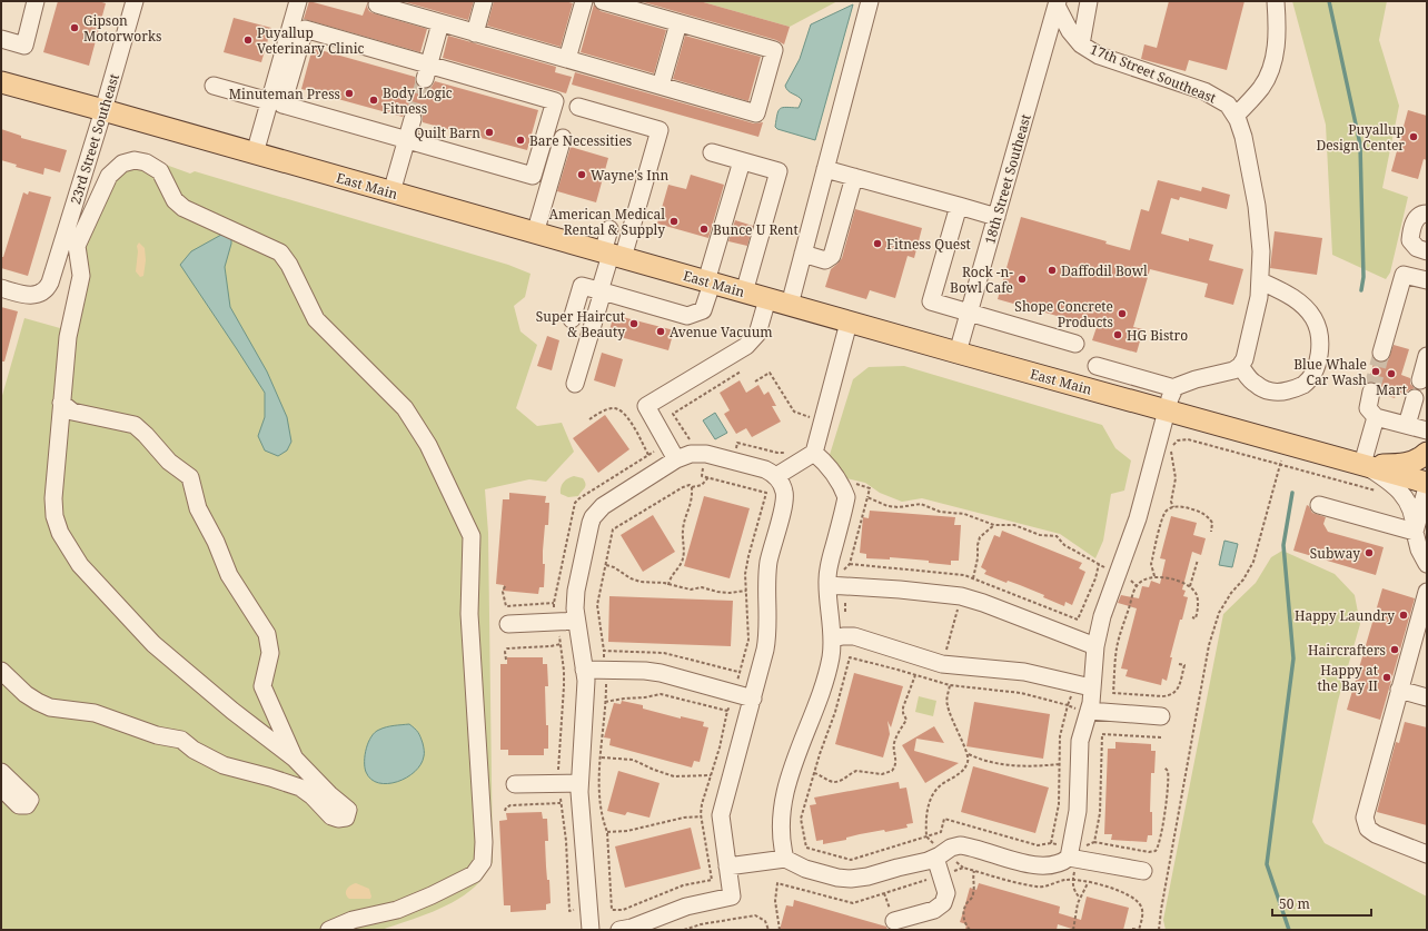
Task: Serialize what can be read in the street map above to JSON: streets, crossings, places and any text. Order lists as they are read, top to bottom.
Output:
{
  "streets": {
    "main road": ["East Main"],
    "street": ["17th Street Southeast", "23rd Street Southeast", "18th Street Southeast"]
  },
  "crossings": [
    ["17th Street Southeast", "18th Street Southeast"],
    ["23rd Street Southeast", "East Main"],
    ["18th Street Southeast", "East Main"]
  ],
  "places": [
    "Gipson Motorworks",
    "Puyallup Veterinary Clinic",
    "Minuteman Press",
    "Body Logic Fitness",
    "Quilt Barn",
    "Puyallup Design Center",
    "Bare Necessities",
    "Wayne's Inn",
    "American Medical Rental & Supply",
    "Bunce U Rent",
    "Fitness Quest",
    "Daffodil Bowl",
    "Rock -n- Bowl Cafe",
    "Shope Concrete Products",
    "Super Haircut & Beauty",
    "Avenue Vacuum",
    "HG Bistro",
    "Blue Whale Car Wash",
    "Mart",
    "Subway",
    "Happy Laundry",
    "Haircrafters",
    "Happy at the Bay II"
  ],
  "scale_bar": "50 m"
}
